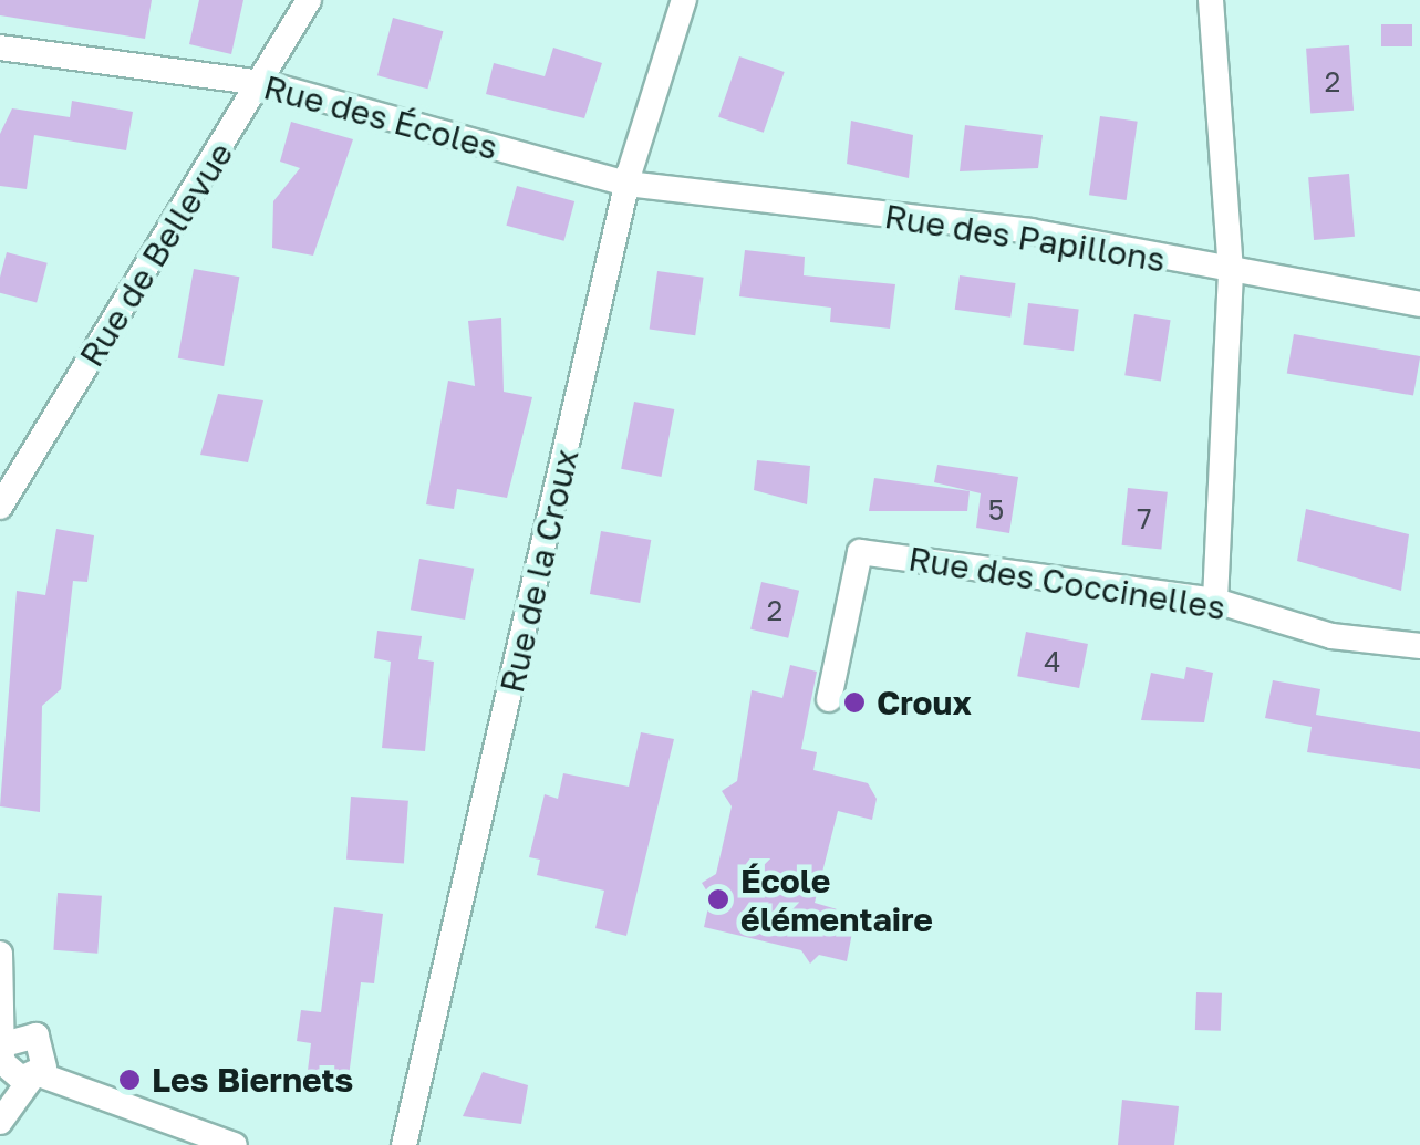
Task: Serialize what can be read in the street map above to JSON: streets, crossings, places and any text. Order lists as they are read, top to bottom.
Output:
{
  "streets": {
    "street": [
      "Rue des Écoles",
      "Rue des Papillons",
      "Rue de Bellevue",
      "Rue de la Croux",
      "Rue des Coccinelles"
    ]
  },
  "crossings": [
    ["Rue des Écoles", "Rue des Papillons"],
    ["Rue des Écoles", "Rue de Bellevue"],
    ["Rue des Écoles", "Rue de la Croux"],
    ["Rue des Papillons", "Rue de la Croux"]
  ],
  "places": ["Croux", "École élémentaire", "Les Biernets"],
  "house_numbers": [
    "2",
    "5",
    "7",
    "2",
    "4"
  ]
}
